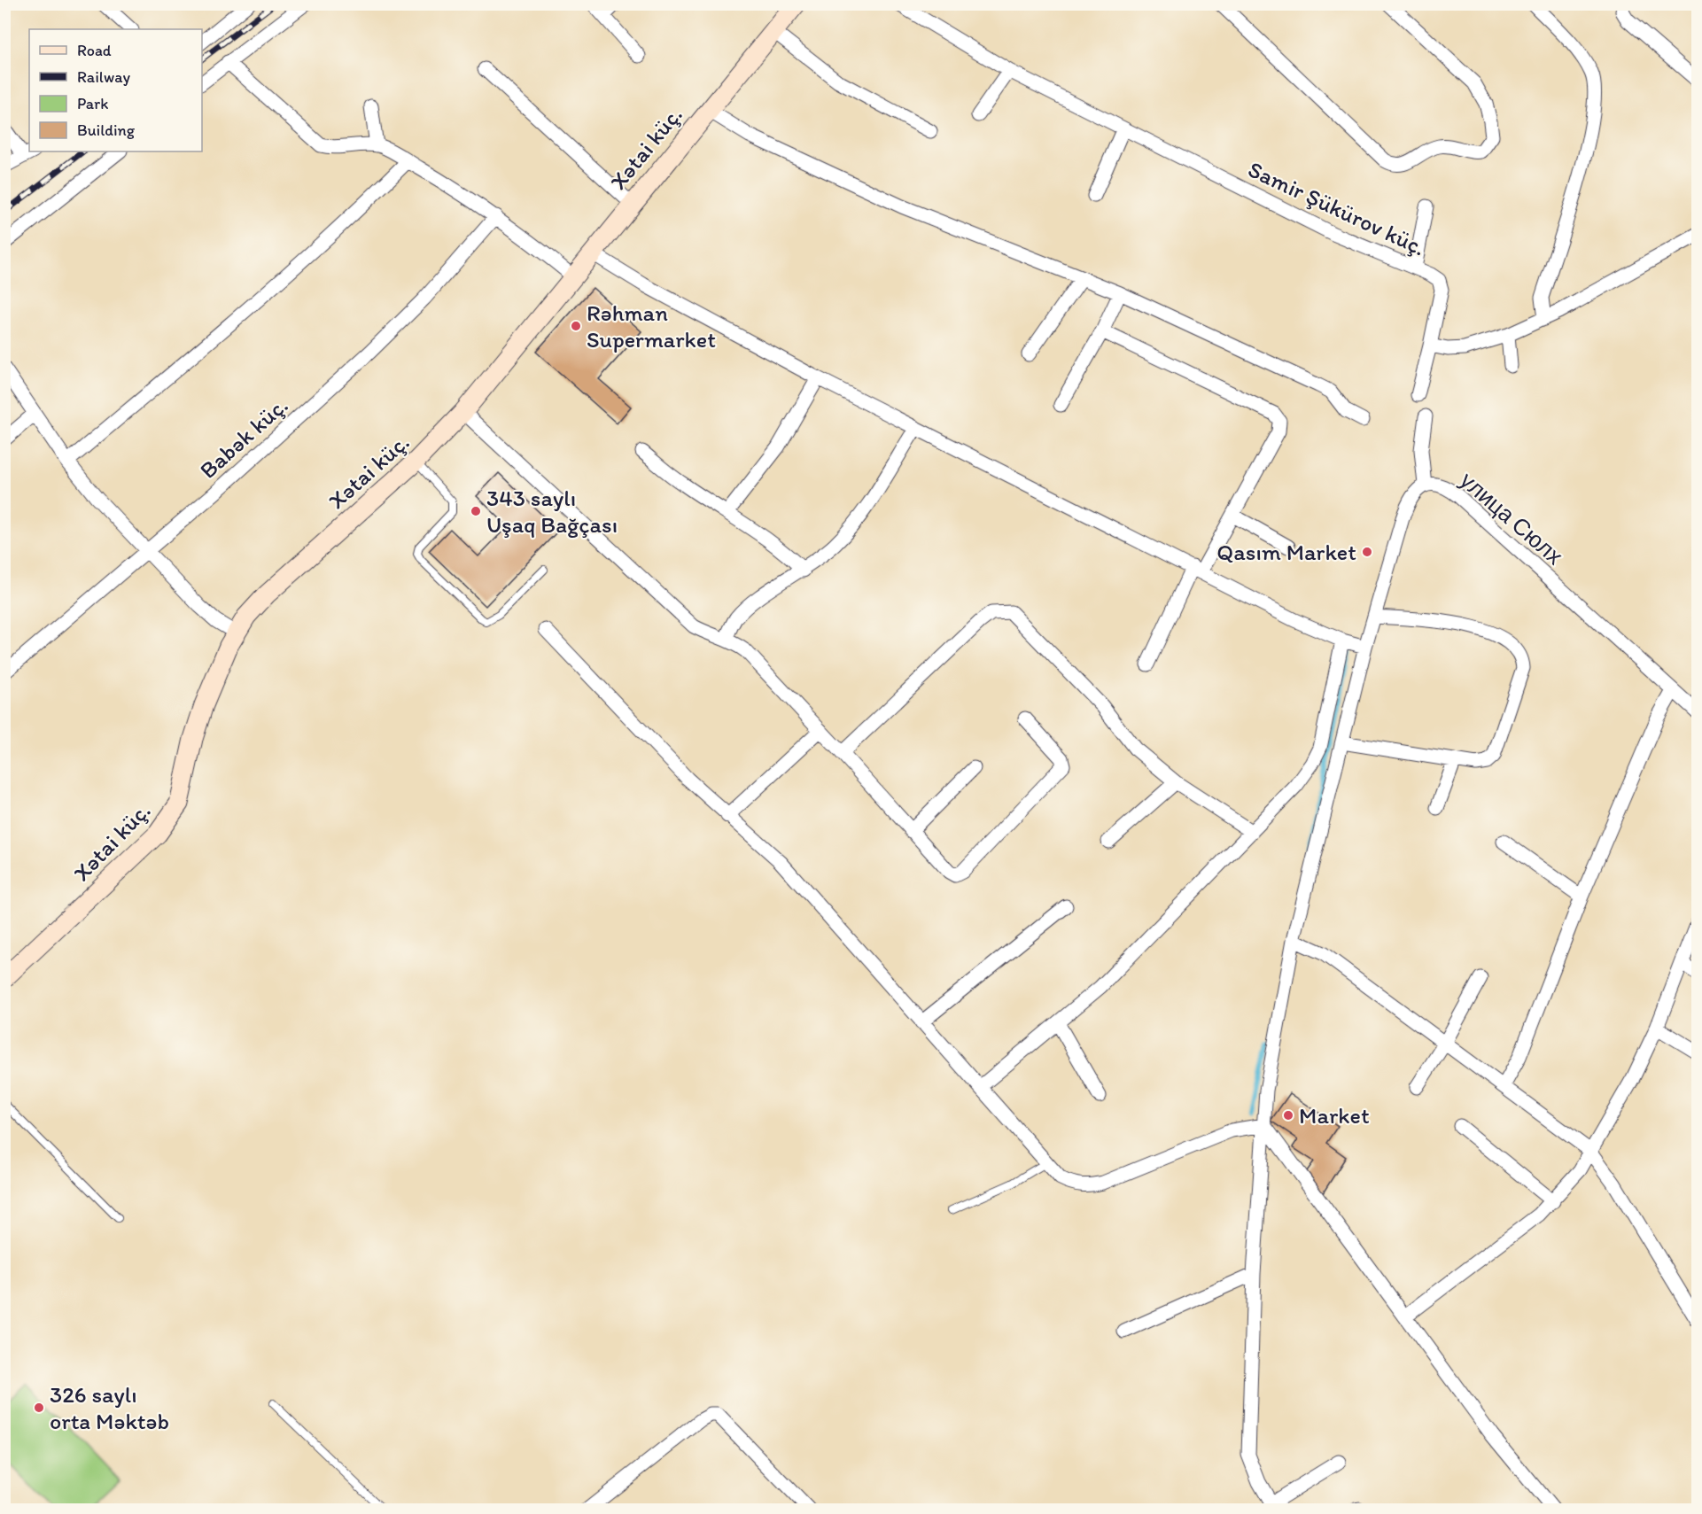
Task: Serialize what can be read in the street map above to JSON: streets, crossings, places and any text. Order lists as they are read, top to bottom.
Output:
{
  "streets": {
    "street": [
      "Xətai küç.",
      "Samir Şükürov küç.",
      "Babək küç.",
      "улица Сюлх"
    ]
  },
  "places": [
    "Rəhman Supermarket",
    "343 saylı Uşaq Bağçası",
    "Qasım Market",
    "Market",
    "326 saylı orta Məktəb"
  ],
  "legend": [
    "Road",
    "Railway",
    "Park",
    "Building"
  ]
}
